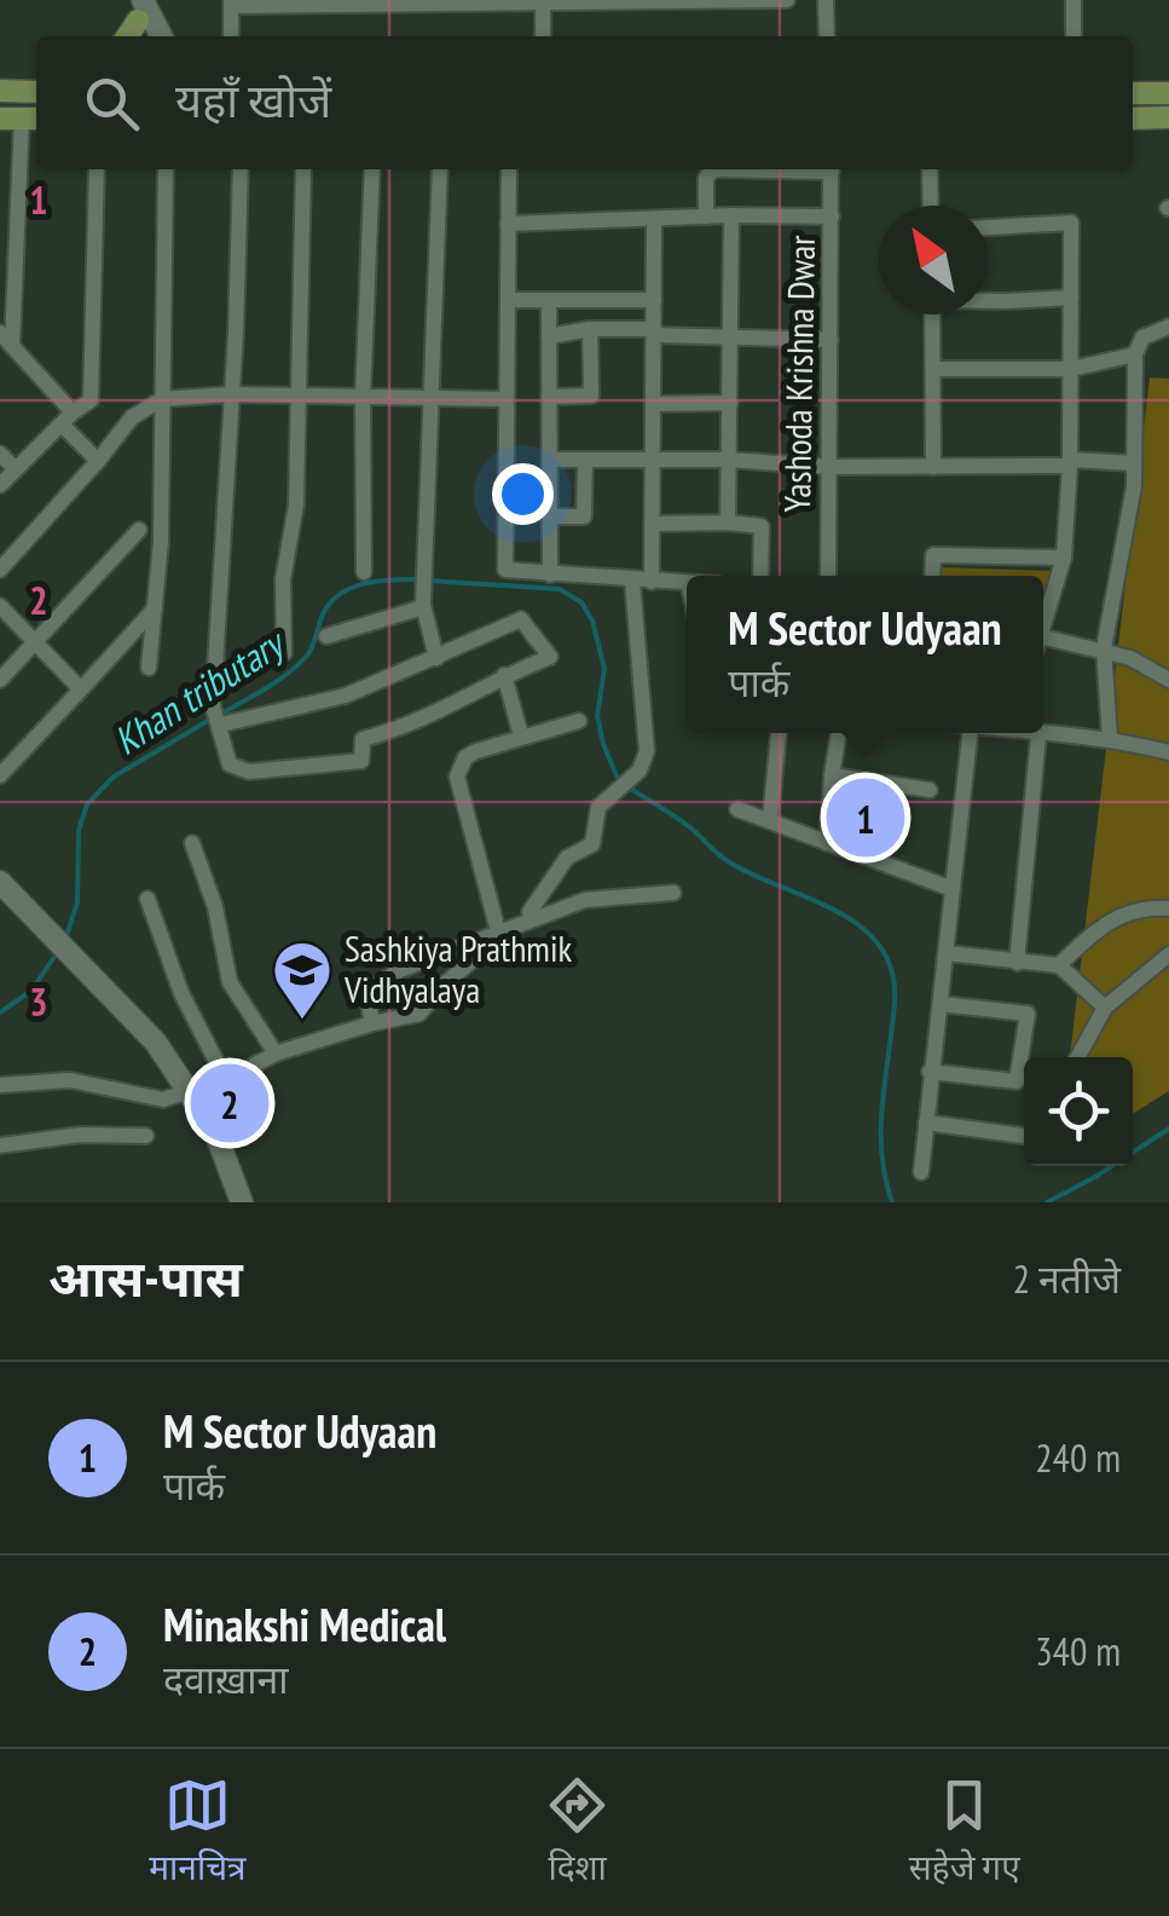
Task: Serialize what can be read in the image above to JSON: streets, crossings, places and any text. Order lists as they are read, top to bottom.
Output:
{
  "streets": {
    "street": ["Yashoda Krishna Dwar"]
  },
  "water": ["Khan tributary"],
  "places": {
    "school or university": ["Sashkiya Prathmik Vidhyalaya"]
  },
  "north": "top left",
  "page": {
    "search": "यहाँ खोजें",
    "popup": ["M Sector Udyaan", "पार्क"],
    "pins": ["1", "2"],
    "heading": ["आस-पास", "2 नतीजे"],
    "list": [
      {
        "mark": "1",
        "name": "M Sector Udyaan",
        "note": "पार्क",
        "value": "240 m"
      },
      {
        "mark": "2",
        "name": "Minakshi Medical",
        "note": "दवाख़ाना",
        "value": "340 m"
      }
    ],
    "nav": ["मानचित्र", "दिशा", "सहेजे गए"]
  },
  "grid": {
    "rows": ["1", "2", "3"]
  }
}
